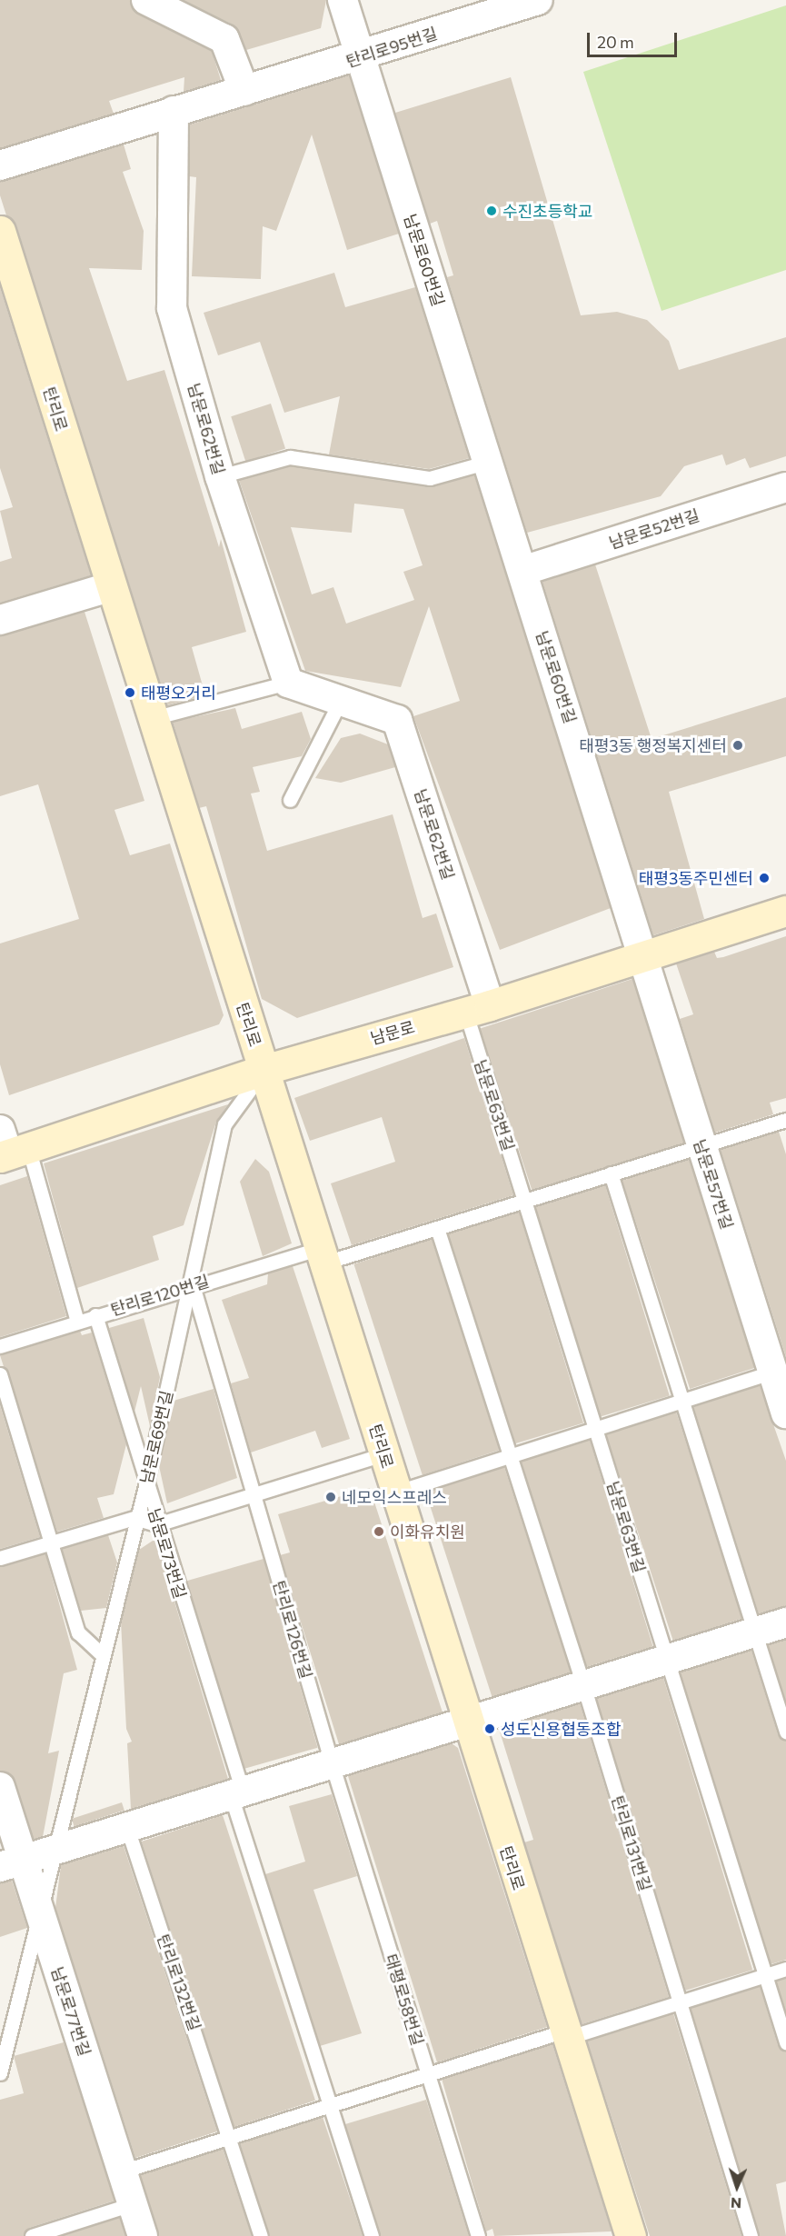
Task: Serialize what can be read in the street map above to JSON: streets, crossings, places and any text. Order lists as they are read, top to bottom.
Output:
{
  "streets": {
    "main road": ["탄리로", "남문로"],
    "street": [
      "탄리로95번길",
      "남문로60번길",
      "남문로62번길",
      "남문로52번길",
      "남문로57번길",
      "남문로77번길"
    ],
    "lane": [
      "남문로63번길",
      "탄리로120번길",
      "남문로69번길",
      "남문로73번길",
      "탄리로126번길",
      "탄리로131번길",
      "탄리로132번길",
      "태평로58번길"
    ]
  },
  "crossings": [
    ["탄리로95번길", "남문로60번길"],
    ["탄리로95번길", "남문로62번길"],
    ["남문로60번길", "남문로52번길"],
    ["남문로60번길", "남문로"],
    ["남문로60번길", "남문로57번길"],
    ["탄리로", "남문로"],
    ["탄리로", "탄리로120번길"],
    ["탄리로", "남문로69번길"],
    ["남문로62번길", "남문로"],
    ["남문로62번길", "남문로63번길"],
    ["남문로", "남문로63번길"],
    ["남문로", "남문로57번길"],
    ["남문로", "남문로69번길"],
    ["남문로63번길", "탄리로120번길"],
    ["남문로57번길", "탄리로120번길"],
    ["탄리로120번길", "남문로69번길"],
    ["탄리로120번길", "남문로73번길"],
    ["탄리로120번길", "탄리로131번길"],
    ["남문로69번길", "남문로73번길"],
    ["남문로69번길", "탄리로126번길"],
    ["남문로69번길", "남문로77번길"],
    ["탄리로126번길", "태평로58번길"]
  ],
  "places": [
    "수진초등학교",
    "태평오거리",
    "태평3동 행정복지센터",
    "태평3동주민센터",
    "네모익스프레스",
    "이화유치원",
    "성도신용협동조합"
  ],
  "scale_bar": "20 m",
  "north": "bottom"
}
